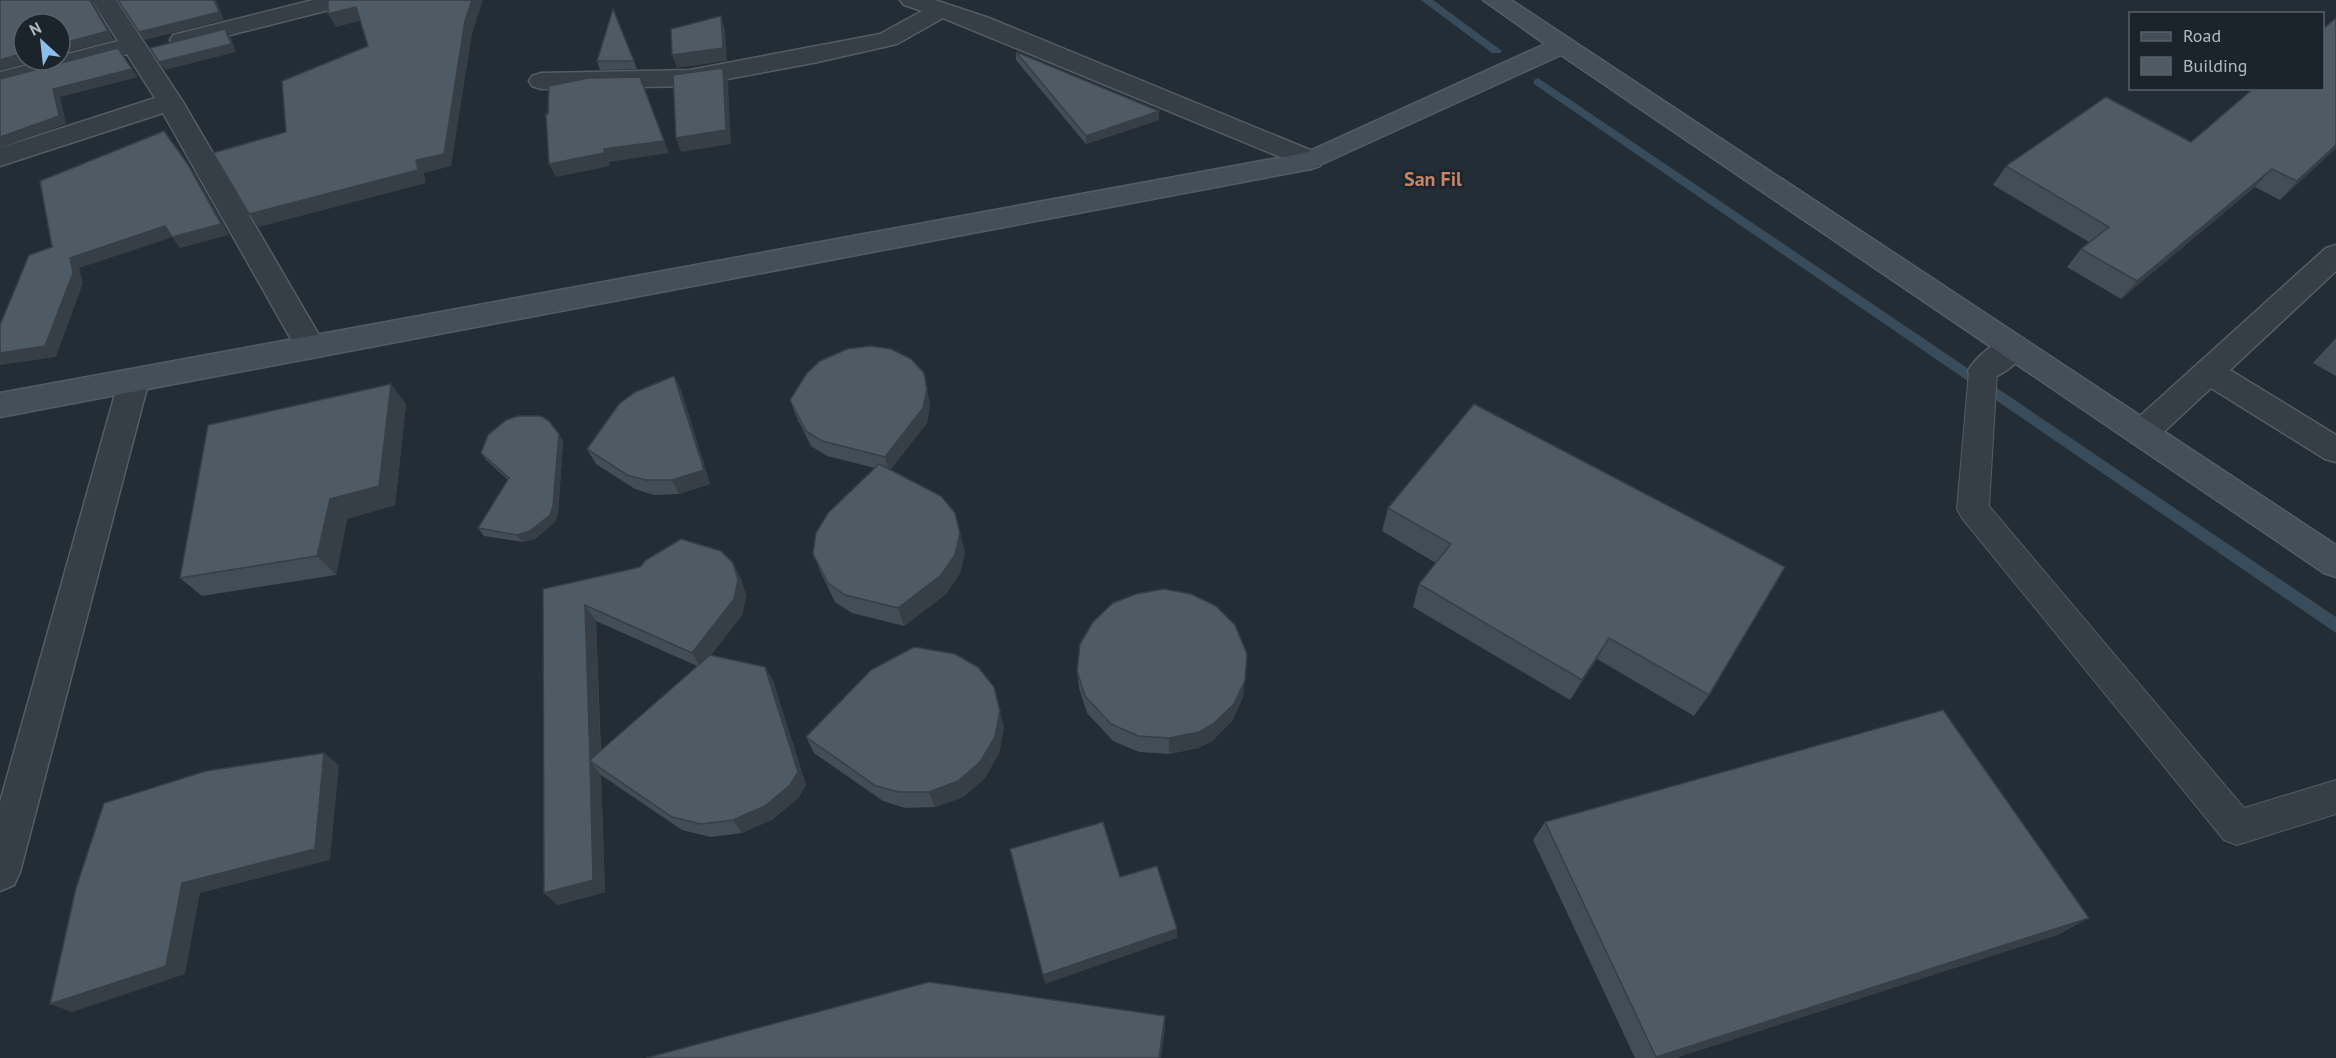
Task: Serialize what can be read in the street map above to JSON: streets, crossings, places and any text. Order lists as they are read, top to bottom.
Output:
{
  "districts": ["San Fil"],
  "legend": ["Road", "Building"],
  "north": "top left"
}
